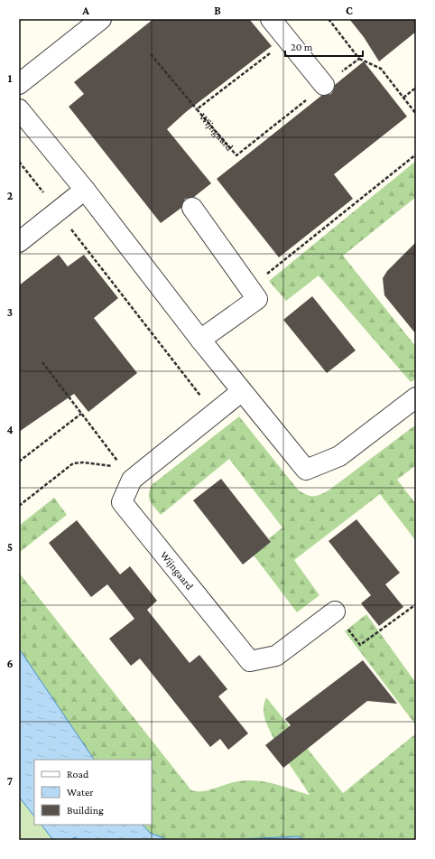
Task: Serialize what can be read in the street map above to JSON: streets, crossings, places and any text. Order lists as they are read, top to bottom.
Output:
{
  "streets": {
    "street": ["Wijngaard"]
  },
  "legend": ["Road", "Water", "Building"],
  "scale_bar": "20 m",
  "grid": {
    "columns": ["A", "B", "C"],
    "rows": [
      "1",
      "2",
      "3",
      "4",
      "5",
      "6",
      "7"
    ]
  }
}
